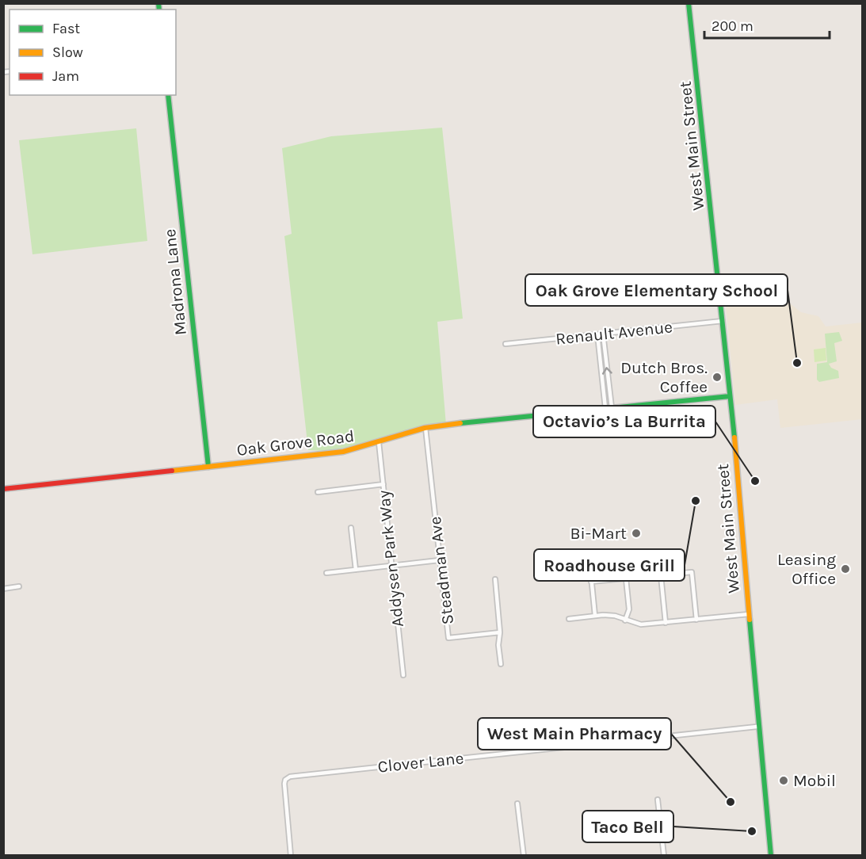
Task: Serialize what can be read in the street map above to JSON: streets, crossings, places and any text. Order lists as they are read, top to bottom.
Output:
{
  "streets": {
    "street": [
      "West Main Street",
      "Madrona Lane",
      "Renault Avenue",
      "Oak Grove Road",
      "Addysen Park Way",
      "Steadman Ave",
      "Clover Lane"
    ]
  },
  "crossings": [
    ["West Main Street", "Renault Avenue"],
    ["West Main Street", "Oak Grove Road"],
    ["West Main Street", "Clover Lane"],
    ["Madrona Lane", "Oak Grove Road"],
    ["Oak Grove Road", "Addysen Park Way"],
    ["Oak Grove Road", "Steadman Ave"]
  ],
  "places": [
    "Oak Grove Elementary School",
    "Dutch Bros. Coffee",
    "Octavio’s La Burrita",
    "Roadhouse Grill",
    "Bi-Mart",
    "Leasing Office",
    "Mobil",
    "West Main Pharmacy",
    "Taco Bell"
  ],
  "legend": ["Fast", "Slow", "Jam"],
  "scale_bar": "200 m"
}
